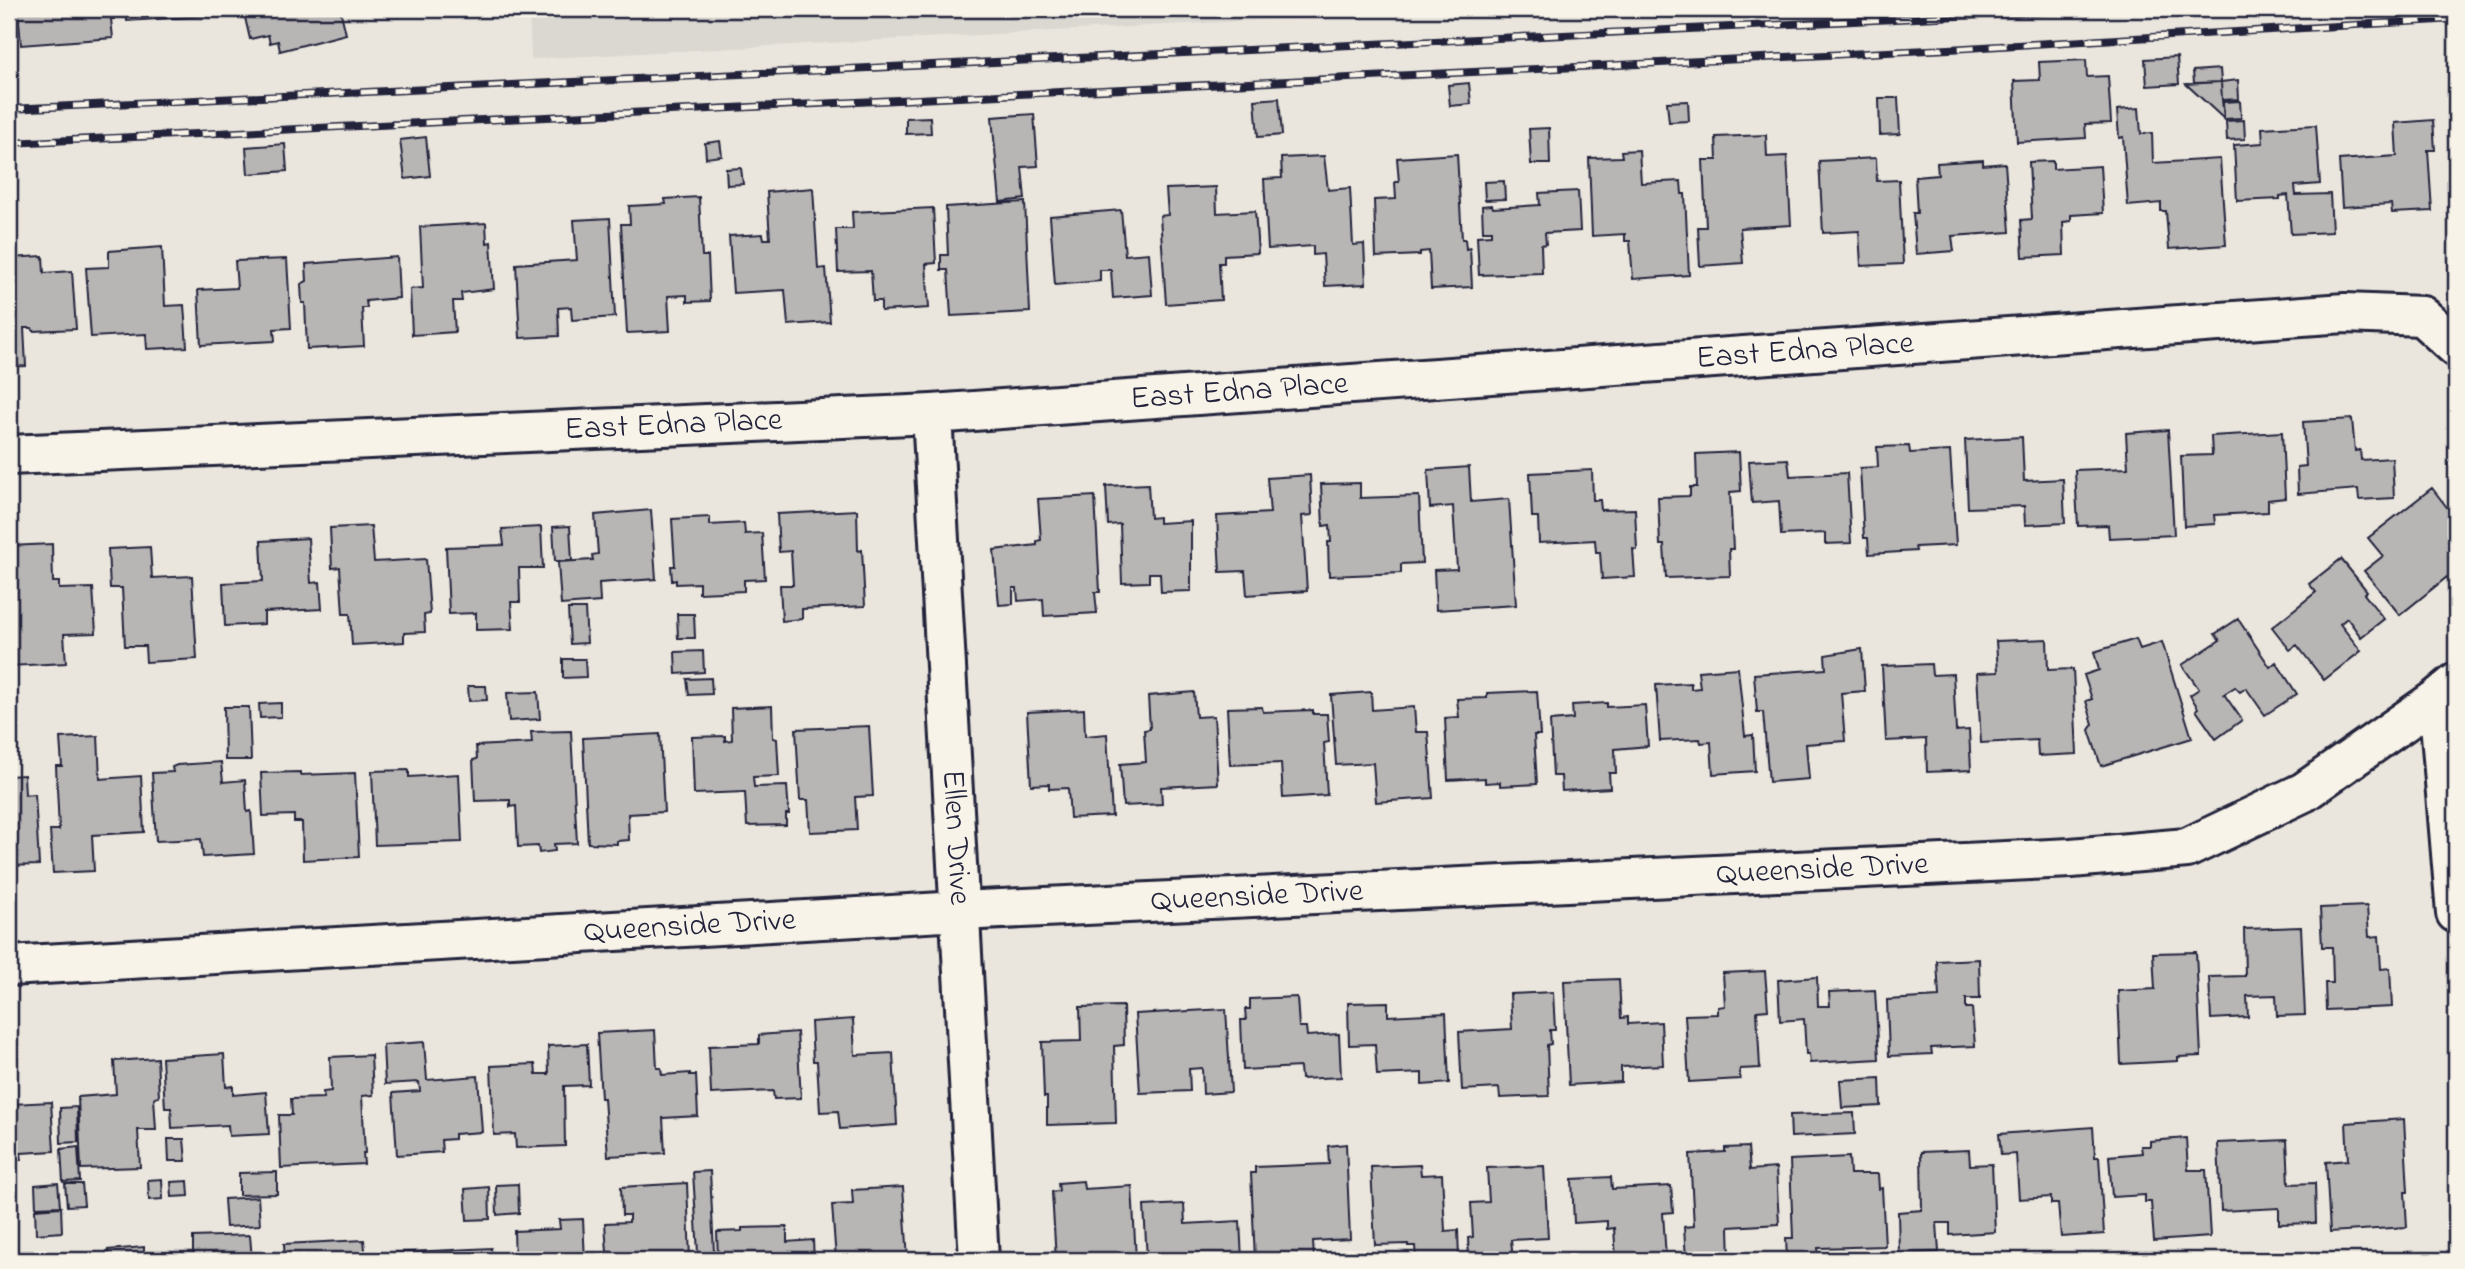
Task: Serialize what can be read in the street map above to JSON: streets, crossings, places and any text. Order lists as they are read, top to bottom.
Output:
{
  "streets": {
    "street": ["East Edna Place", "Ellen Drive", "Queenside Drive"]
  },
  "crossings": [
    ["East Edna Place", "Ellen Drive"],
    ["Ellen Drive", "Queenside Drive"]
  ]
}
